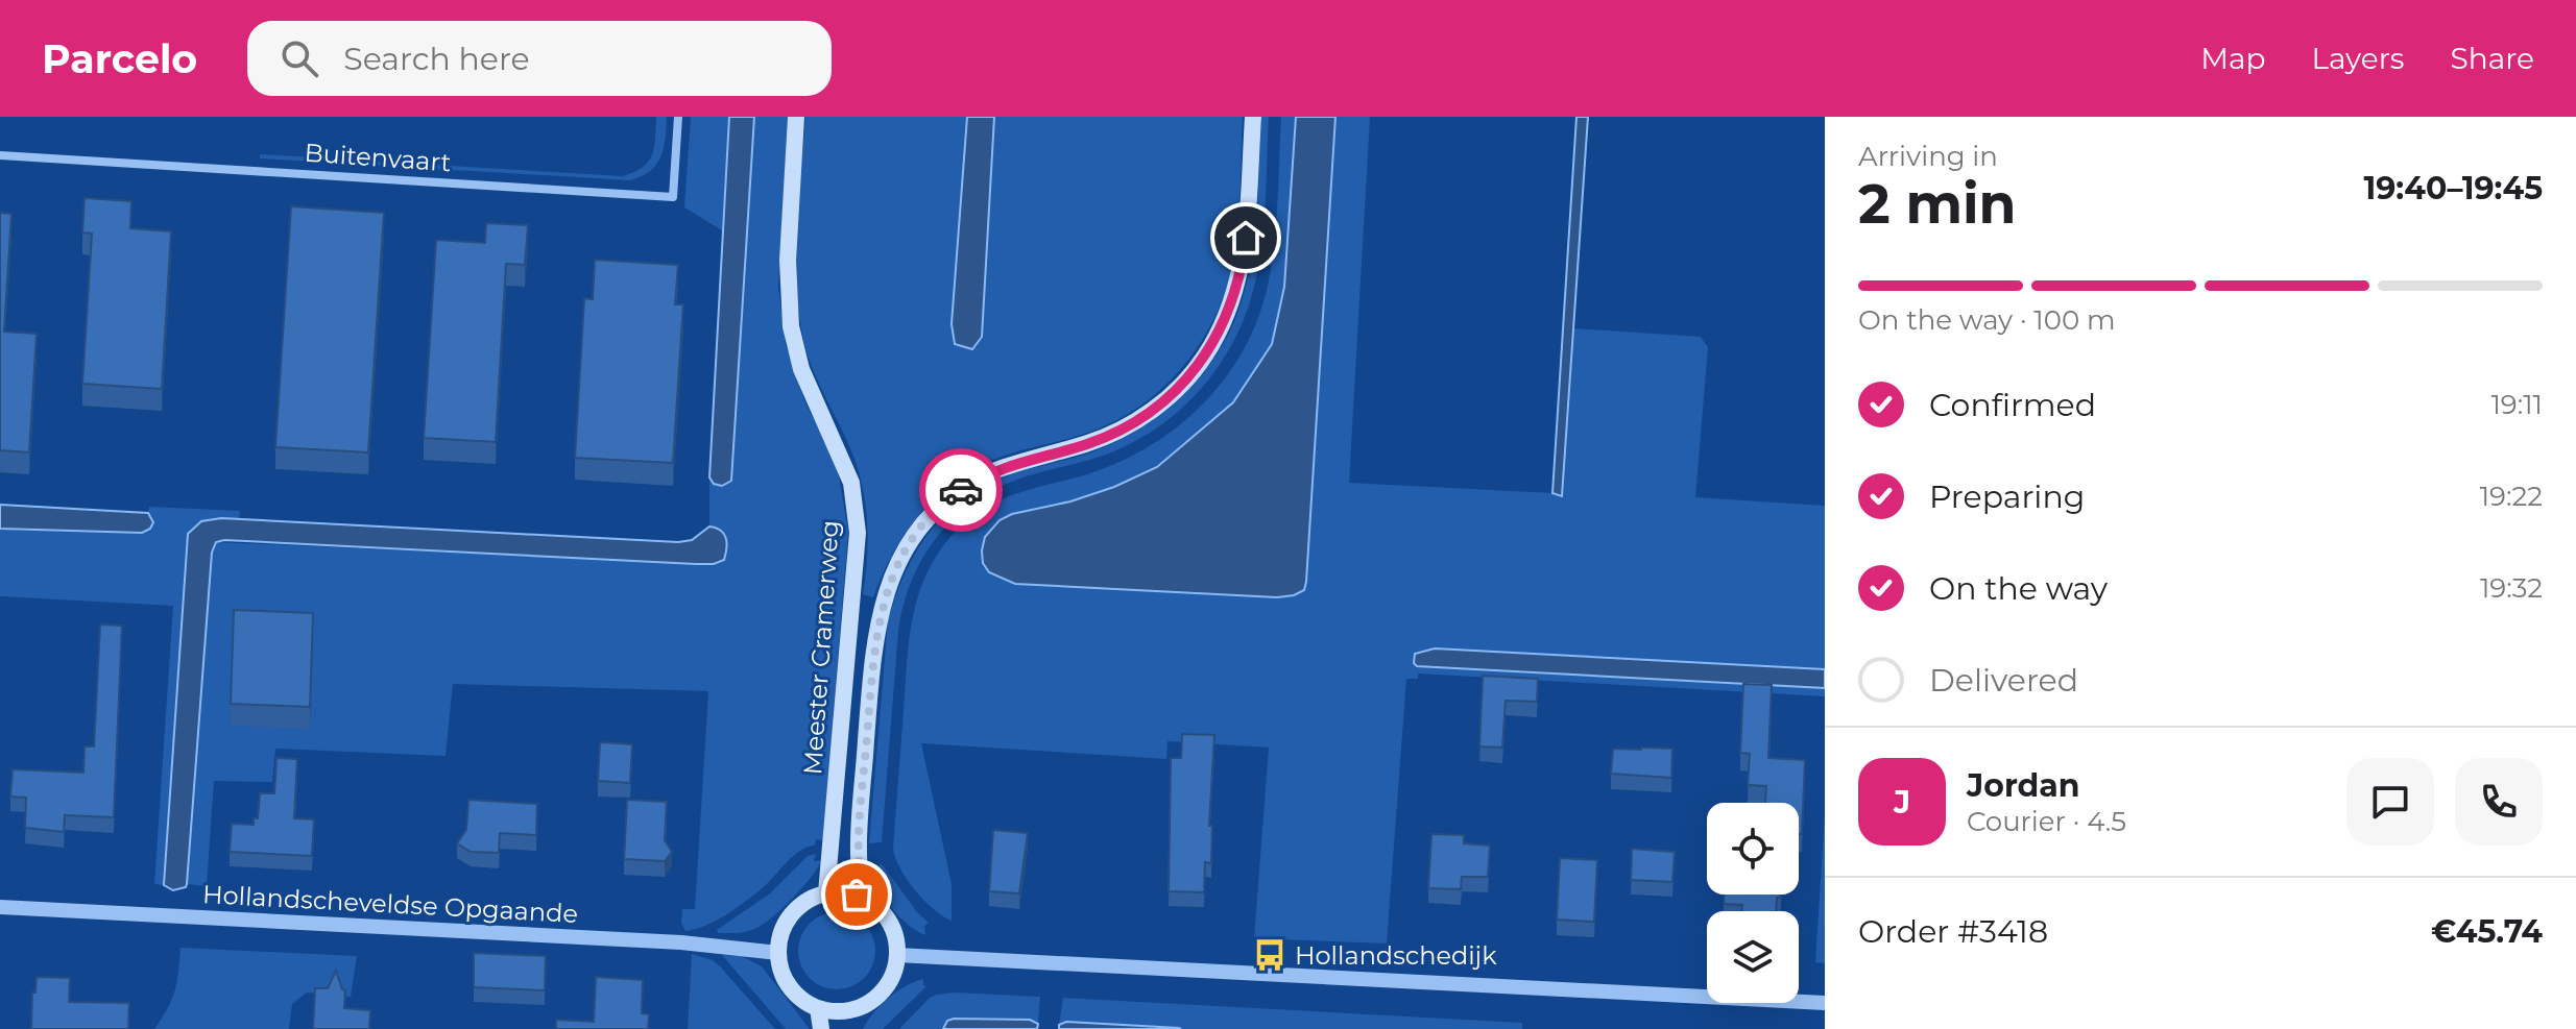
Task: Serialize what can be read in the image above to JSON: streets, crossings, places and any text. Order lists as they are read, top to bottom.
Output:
{
  "streets": {
    "main road": ["Meester Cramerweg"],
    "street": ["Buitenvaart", "Hollandscheveldse Opgaande"]
  },
  "crossings": [
    ["Meester Cramerweg", "Hollandscheveldse Opgaande"]
  ],
  "places": {
    "bus stop": ["Hollandschedijk"]
  },
  "page": {
    "header": "Parcelo",
    "search": "Search here",
    "nav": ["Map", "Layers", "Share"],
    "heading": ["2 min", "Arriving in", "19:40–19:45"],
    "panel": [
      "Jordan",
      "Courier · 4.5",
      "Order #3418",
      "€45.74"
    ],
    "bar": "On the way · 100 m",
    "list": [
      ["Confirmed", "19:11"],
      ["Preparing", "19:22"],
      ["On the way", "19:32"],
      "Delivered"
    ],
    "round": "J"
  }
}
